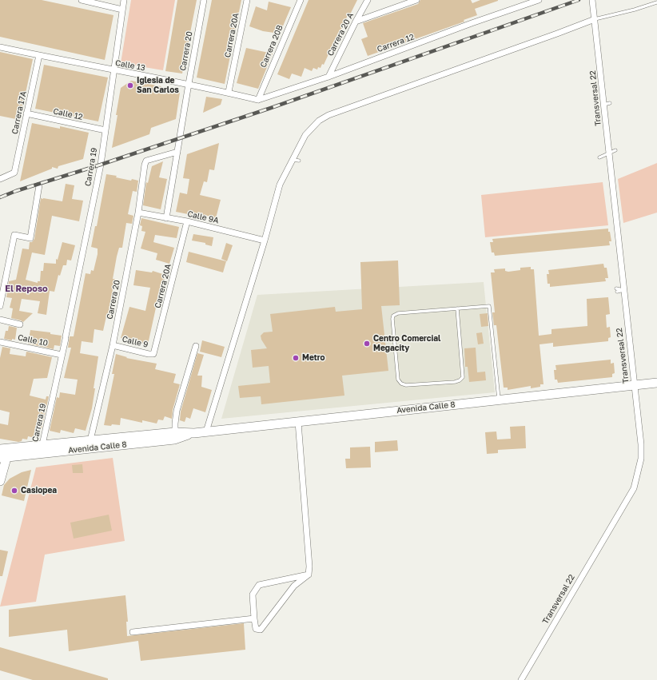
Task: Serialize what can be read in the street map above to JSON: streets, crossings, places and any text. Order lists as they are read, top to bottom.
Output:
{
  "streets": {
    "main road": ["Avenida Calle 8"],
    "street": [
      "Carrera 20 A",
      "Carrera 20A",
      "Carrera 12",
      "Carrera 20B",
      "Carrera 20",
      "Calle 13",
      "Transversal 22",
      "Carrera 17A",
      "Calle 12",
      "Carrera 19",
      "Calle 9A",
      "Calle 10",
      "Calle 9"
    ]
  },
  "crossings": [
    ["Carrera 20 A", "Carrera 12"],
    ["Carrera 20A", "Calle 13"],
    ["Carrera 20A", "Calle 9A"],
    ["Carrera 20A", "Calle 9"],
    ["Carrera 12", "Carrera 20B"],
    ["Carrera 12", "Calle 13"],
    ["Carrera 20B", "Calle 13"],
    ["Carrera 20", "Calle 13"],
    ["Carrera 20", "Calle 9A"],
    ["Carrera 20", "Calle 9"],
    ["Carrera 20", "Avenida Calle 8"],
    ["Calle 13", "Carrera 17A"],
    ["Calle 13", "Carrera 19"],
    ["Transversal 22", "Avenida Calle 8"],
    ["Carrera 17A", "Calle 12"],
    ["Calle 12", "Carrera 19"],
    ["Carrera 19", "Calle 10"],
    ["Carrera 19", "Avenida Calle 8"]
  ],
  "districts": ["El Reposo"],
  "places": [
    "Iglesia de San Carlos",
    "Centro Comercial Megacity",
    "Metro",
    "Casiopea"
  ]
}
